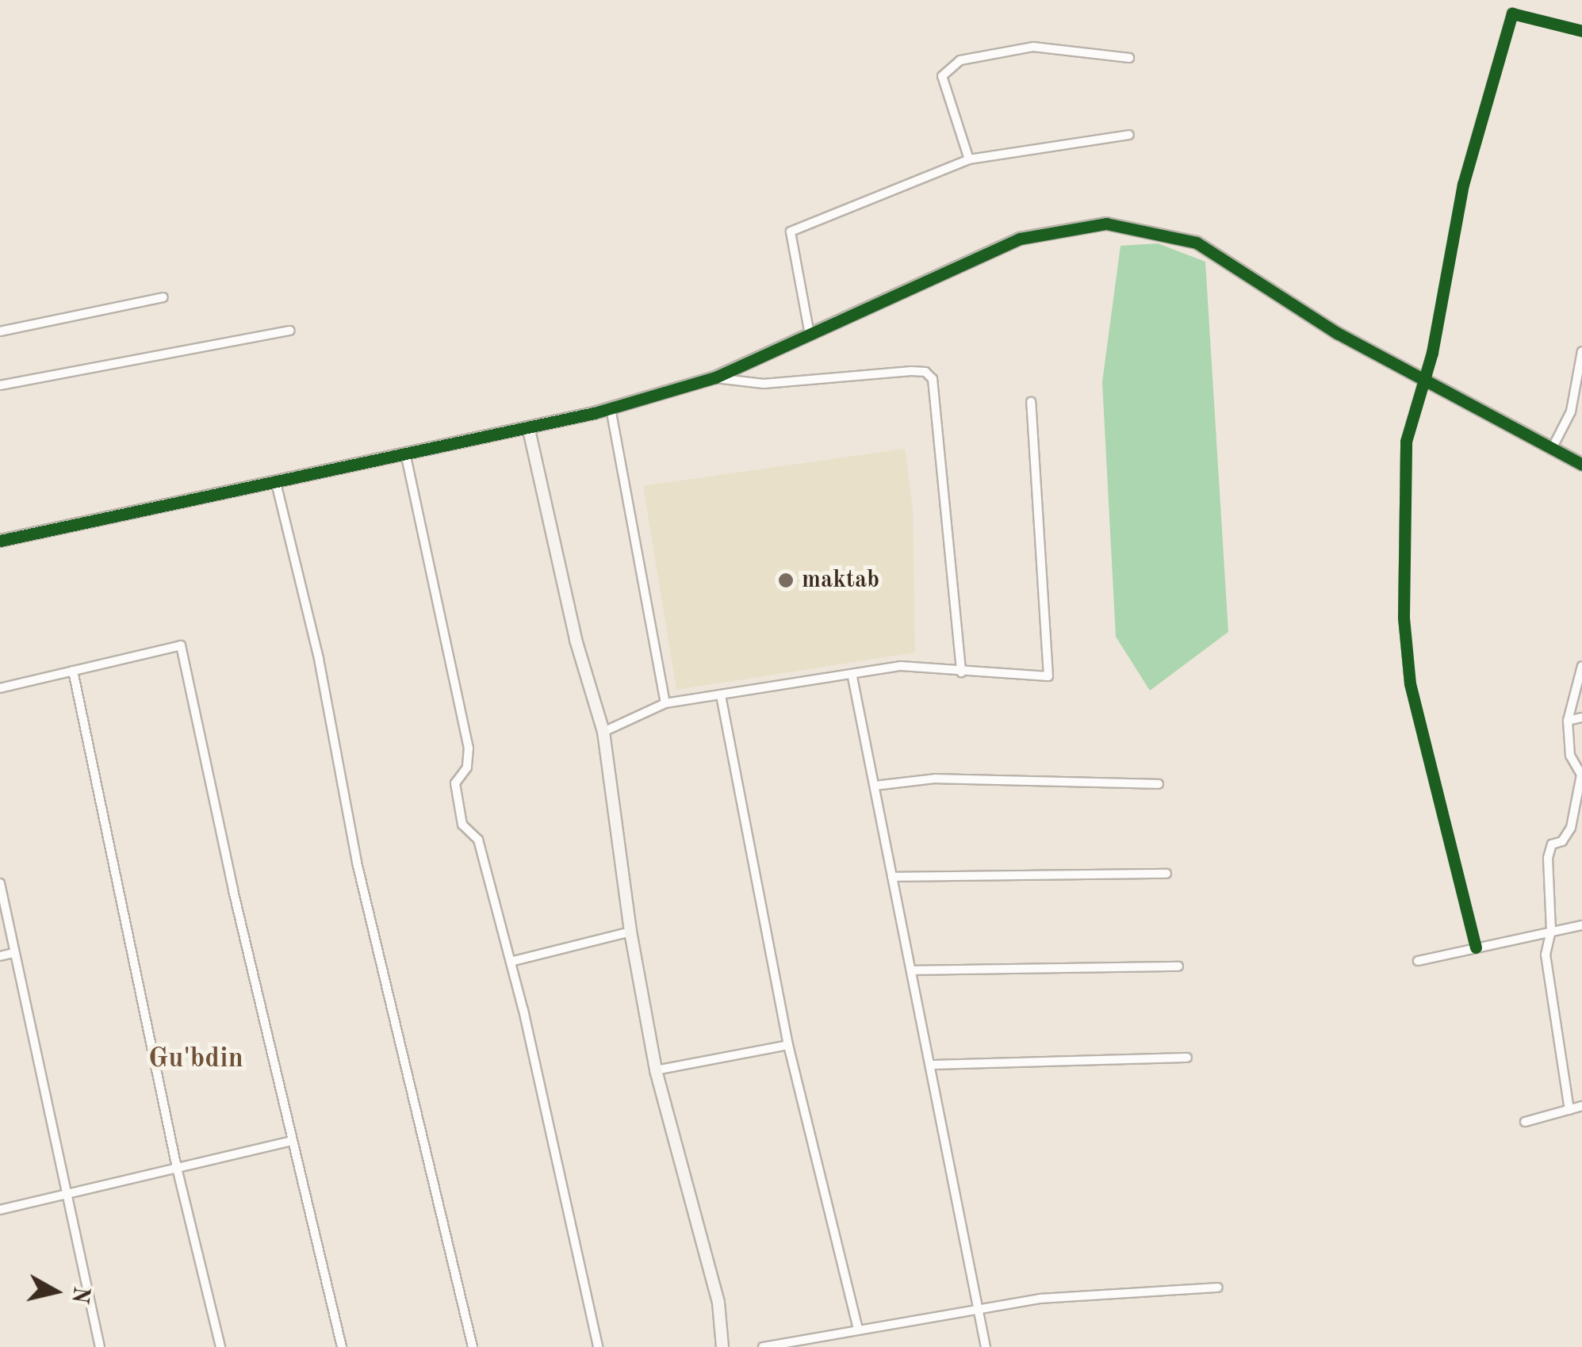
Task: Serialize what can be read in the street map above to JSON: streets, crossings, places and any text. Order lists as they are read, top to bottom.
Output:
{
  "districts": ["Gu'bdin"],
  "places": ["maktab"],
  "north": "right"
}
